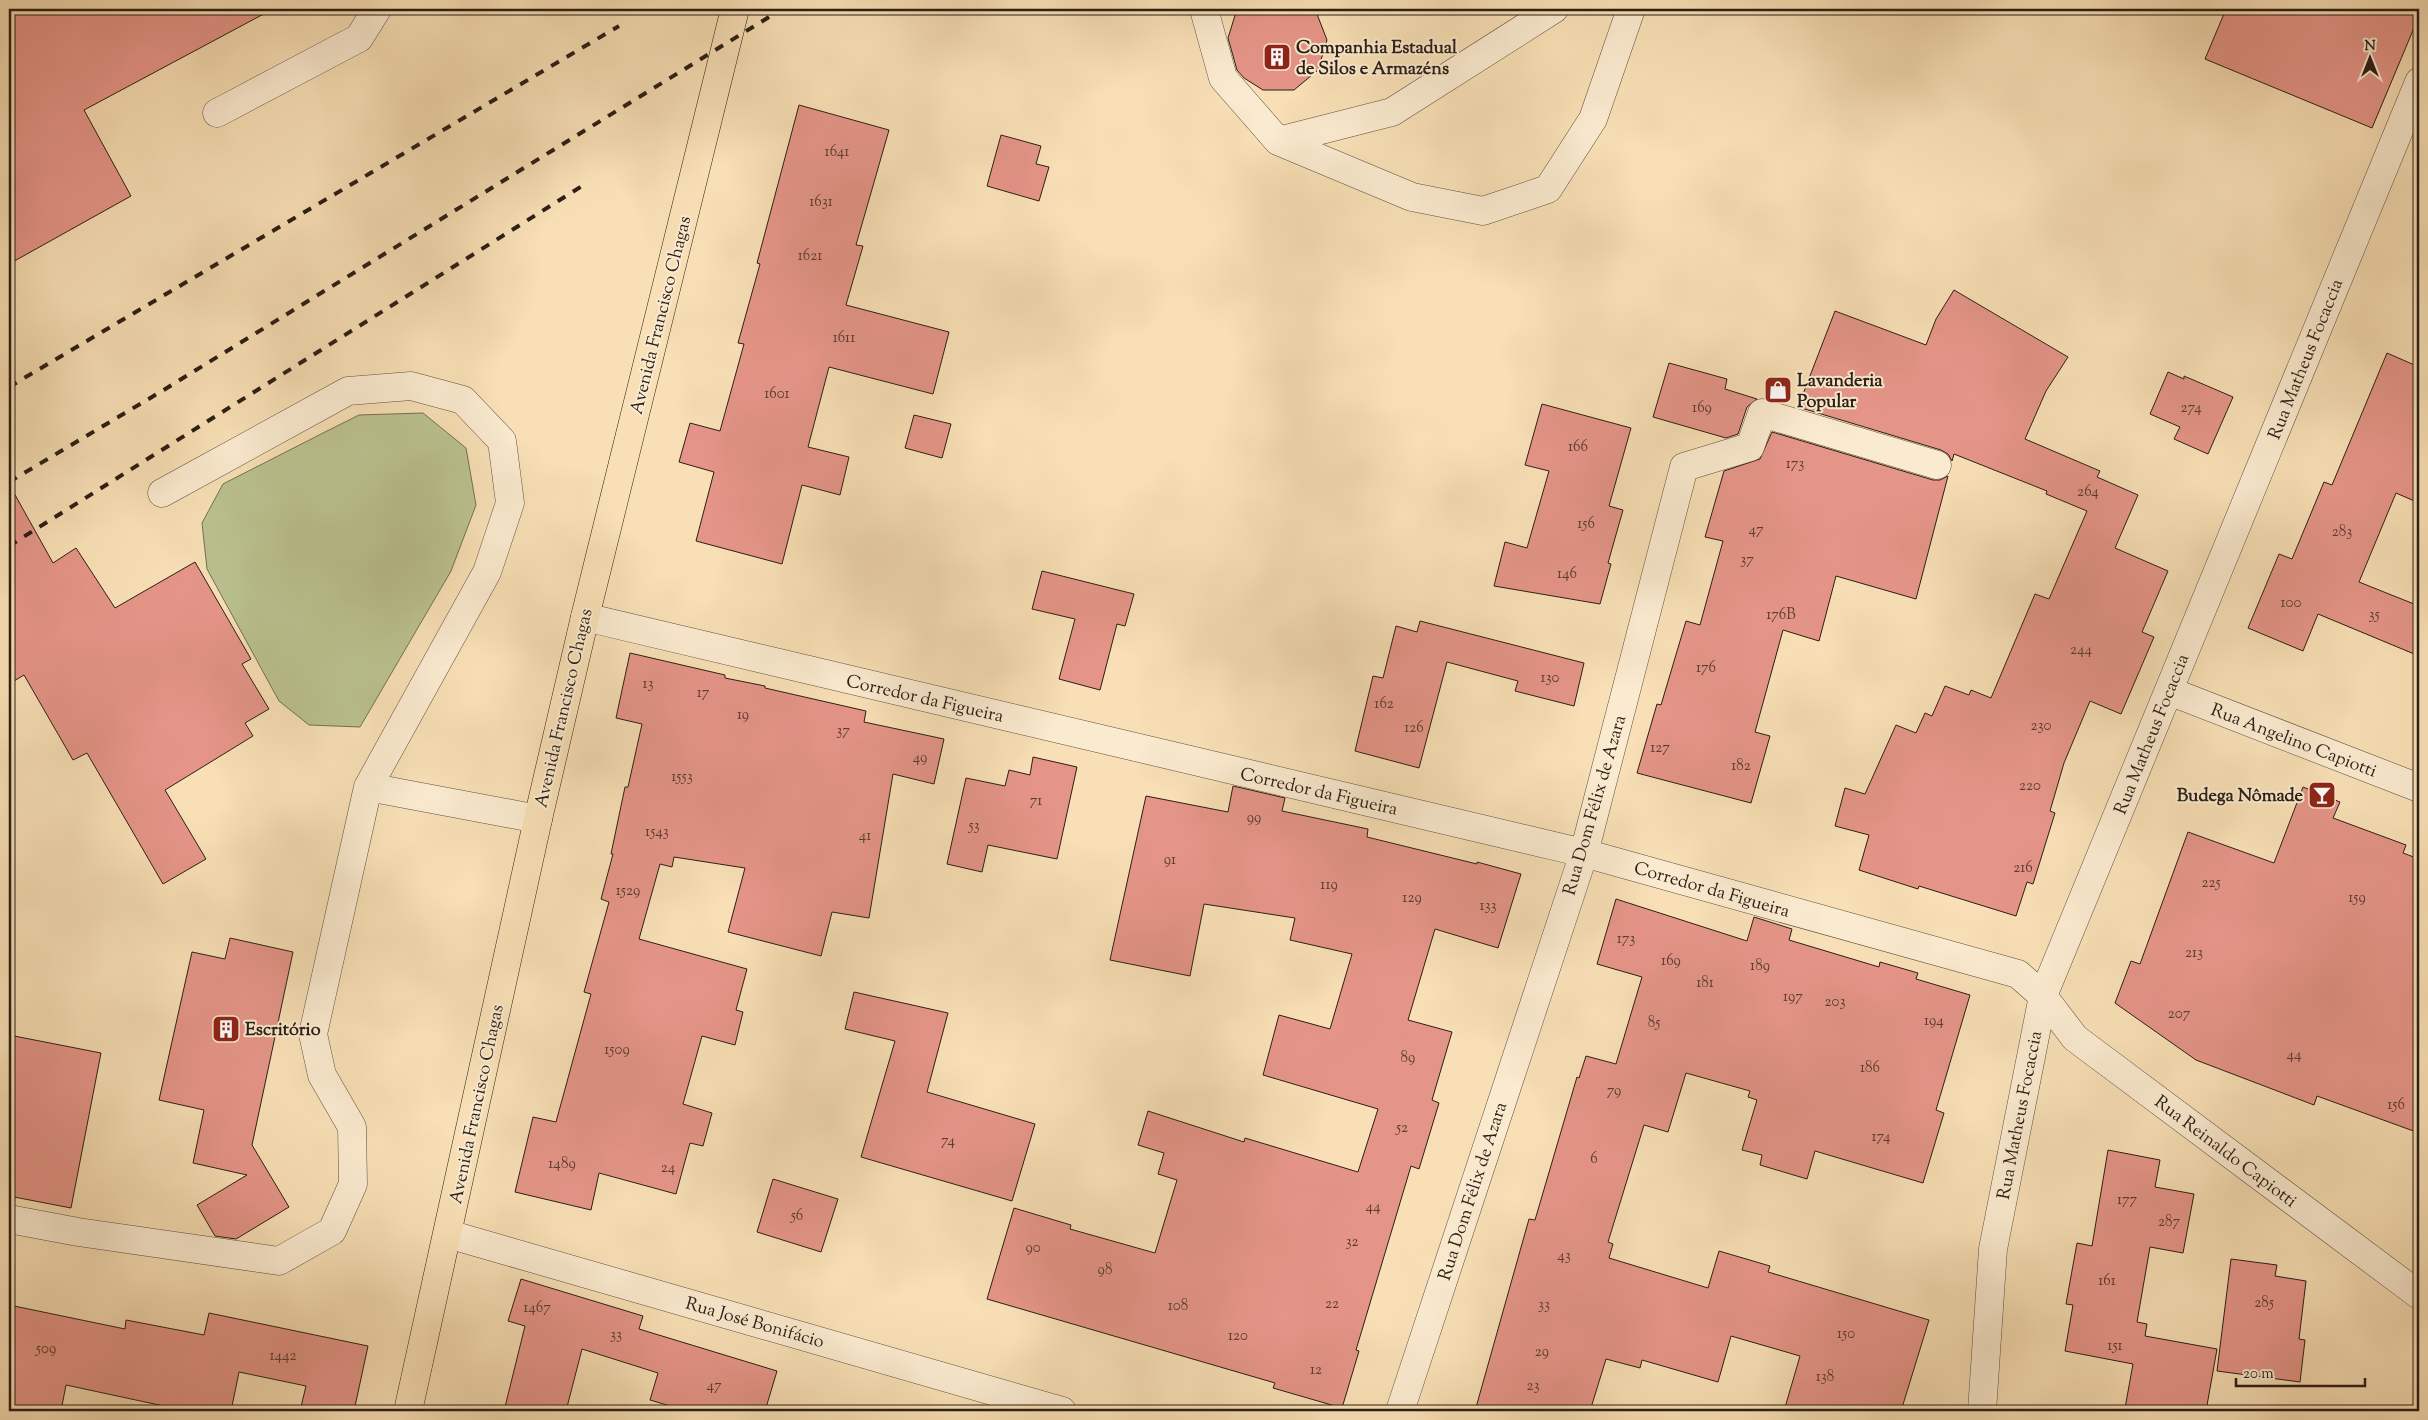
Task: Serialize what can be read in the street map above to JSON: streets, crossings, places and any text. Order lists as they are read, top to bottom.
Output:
{
  "streets": {
    "main road": ["Avenida Francisco Chagas"],
    "street": [
      "Rua Matheus Focaccia",
      "Corredor da Figueira",
      "Rua Angelino Capiotti",
      "Rua Dom Félix de Azara",
      "Rua Reinaldo Capiotti",
      "Rua José Bonifácio"
    ]
  },
  "crossings": [
    ["Avenida Francisco Chagas", "Corredor da Figueira"],
    ["Avenida Francisco Chagas", "Rua José Bonifácio"],
    ["Rua Matheus Focaccia", "Corredor da Figueira"],
    ["Rua Matheus Focaccia", "Rua Angelino Capiotti"],
    ["Rua Matheus Focaccia", "Rua Reinaldo Capiotti"],
    ["Corredor da Figueira", "Rua Dom Félix de Azara"],
    ["Corredor da Figueira", "Rua Reinaldo Capiotti"]
  ],
  "places": {
    "building": ["Companhia Estadual de Silos e Armazéns", "Escritório"],
    "shop": ["Lavanderia Popular"],
    "bar": ["Budega Nômade"]
  },
  "house_numbers": [
    "1641",
    "1631",
    "1621",
    "1611",
    "1601",
    "169",
    "274",
    "166",
    "173",
    "264",
    "156",
    "47",
    "283",
    "37",
    "146",
    "100",
    "176B",
    "35",
    "244",
    "176",
    "130",
    "13",
    "17",
    "162",
    "19",
    "230",
    "126",
    "37",
    "127",
    "49",
    "182",
    "1553",
    "220",
    "71",
    "99",
    "53",
    "1543",
    "41",
    "91",
    "216",
    "225",
    "119",
    "1529",
    "129",
    "159",
    "133",
    "173",
    "213",
    "169",
    "189",
    "181",
    "197",
    "203",
    "207",
    "194",
    "85",
    "1509",
    "44",
    "89",
    "186",
    "79",
    "156",
    "52",
    "174",
    "74",
    "6",
    "1489",
    "24",
    "177",
    "44",
    "56",
    "287",
    "32",
    "90",
    "43",
    "98",
    "161",
    "285",
    "22",
    "33",
    "108",
    "1467",
    "150",
    "33",
    "120",
    "151",
    "509",
    "29",
    "1442",
    "12",
    "138",
    "47",
    "23"
  ],
  "scale_bar": "20 m",
  "north": "top"
}
